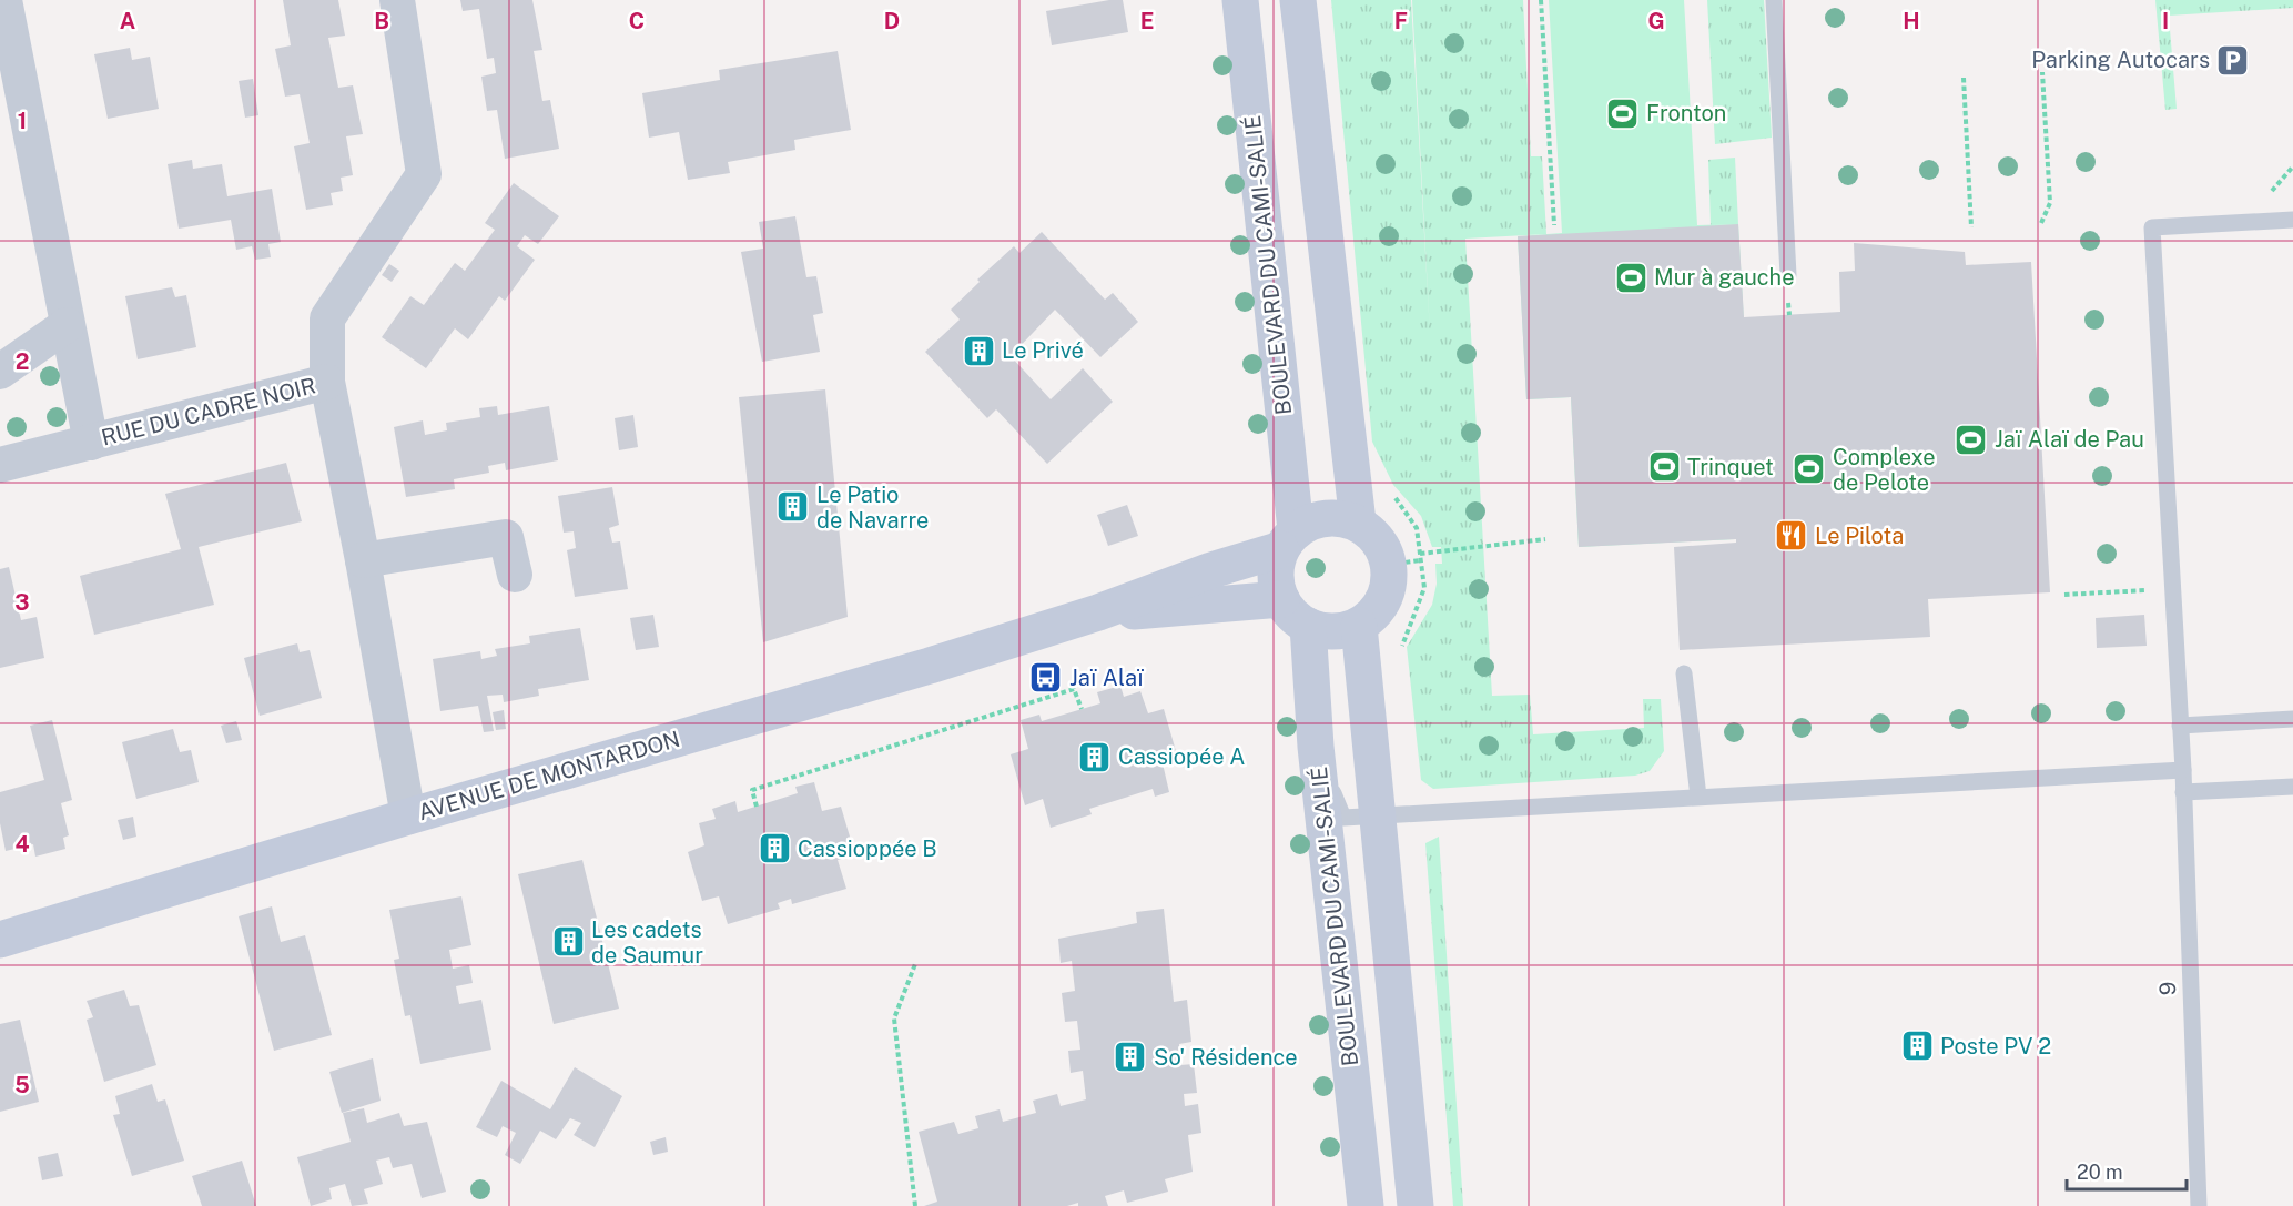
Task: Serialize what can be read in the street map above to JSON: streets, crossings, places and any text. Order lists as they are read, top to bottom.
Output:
{
  "streets": {
    "street": ["BOULEVARD DU CAMI-SALIÉ", "RUE DU CADRE NOIR", "AVENUE DE MONTARDON"],
    "lane": ["9"]
  },
  "crossings": [
    ["BOULEVARD DU CAMI-SALIÉ", "AVENUE DE MONTARDON"]
  ],
  "places": {
    "parking": ["Parking Autocars"],
    "sports": [
      "Fronton",
      "Mur à gauche",
      "Jaï Alaï de Pau",
      "Trinquet",
      "Complexe de Pelote"
    ],
    "building": [
      "Le Privé",
      "Le Patio de Navarre",
      "Cassiopée A",
      "Cassioppée B",
      "Les cadets de Saumur",
      "Poste PV 2",
      "So' Résidence"
    ],
    "restaurant": ["Le Pilota"],
    "bus stop": ["Jaï Alaï"]
  },
  "scale_bar": "20 m",
  "grid": {
    "columns": [
      "A",
      "B",
      "C",
      "D",
      "E",
      "F",
      "G",
      "H",
      "I"
    ],
    "rows": [
      "1",
      "2",
      "3",
      "4",
      "5"
    ]
  }
}
